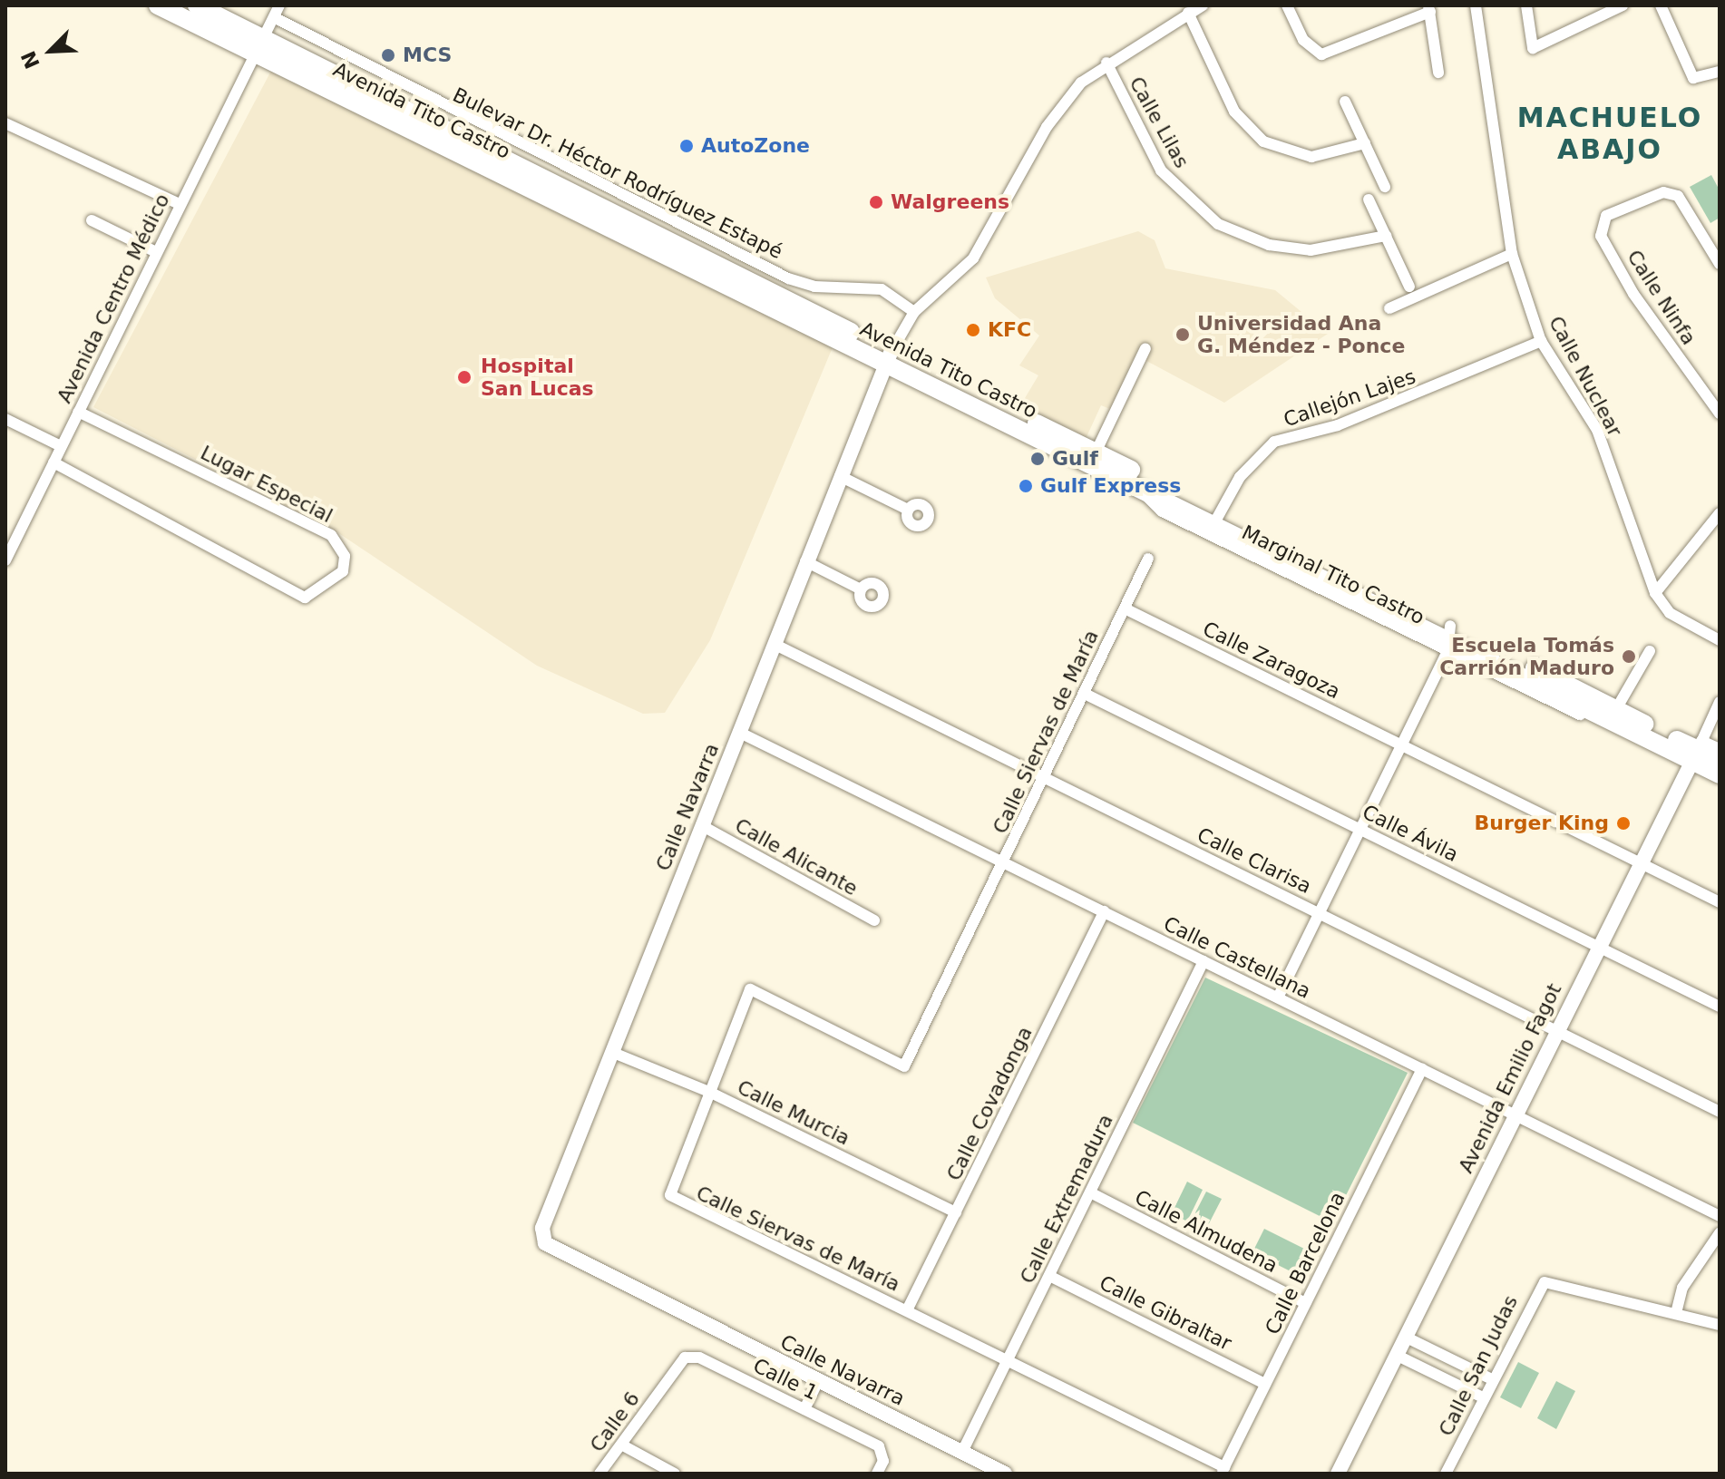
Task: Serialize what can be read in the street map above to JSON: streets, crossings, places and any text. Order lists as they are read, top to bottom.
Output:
{
  "streets": {
    "main road": ["Avenida Tito Castro"],
    "street": [
      "Calle Lilas",
      "Bulevar Dr. Héctor Rodríguez Estapé",
      "Calle Ninfa",
      "Avenida Centro Médico",
      "Calle Nuclear",
      "Callejón Lajes",
      "Lugar Especial",
      "Marginal Tito Castro",
      "Calle Zaragoza",
      "Calle Siervas de María",
      "Calle Navarra",
      "Calle Ávila",
      "Calle Alicante",
      "Calle Clarisa",
      "Calle Castellana",
      "Avenida Emilio Fagot",
      "Calle Covadonga",
      "Calle Murcia",
      "Calle Extremadura",
      "Calle Almudena",
      "Calle Barcelona",
      "Calle Gibraltar",
      "Calle San Judas",
      "Calle 1",
      "Calle 6"
    ]
  },
  "crossings": [
    ["Avenida Tito Castro", "Avenida Centro Médico"],
    ["Avenida Tito Castro", "Callejón Lajes"],
    ["Avenida Tito Castro", "Marginal Tito Castro"],
    ["Avenida Tito Castro", "Calle Navarra"],
    ["Avenida Tito Castro", "Avenida Emilio Fagot"],
    ["Calle Lilas", "Calle Navarra"],
    ["Bulevar Dr. Héctor Rodríguez Estapé", "Avenida Centro Médico"],
    ["Bulevar Dr. Héctor Rodríguez Estapé", "Calle Navarra"],
    ["Avenida Centro Médico", "Lugar Especial"],
    ["Calle Nuclear", "Callejón Lajes"],
    ["Callejón Lajes", "Marginal Tito Castro"],
    ["Calle Zaragoza", "Calle Siervas de María"],
    ["Calle Zaragoza", "Avenida Emilio Fagot"],
    ["Calle Siervas de María", "Calle Ávila"],
    ["Calle Siervas de María", "Calle Clarisa"],
    ["Calle Siervas de María", "Calle Castellana"],
    ["Calle Siervas de María", "Calle Covadonga"],
    ["Calle Siervas de María", "Calle Murcia"],
    ["Calle Siervas de María", "Calle Extremadura"],
    ["Calle Siervas de María", "Calle Barcelona"],
    ["Calle Navarra", "Calle Alicante"],
    ["Calle Navarra", "Calle Clarisa"],
    ["Calle Navarra", "Calle Castellana"],
    ["Calle Navarra", "Calle Murcia"],
    ["Calle Navarra", "Calle Extremadura"],
    ["Calle Ávila", "Avenida Emilio Fagot"],
    ["Calle Clarisa", "Avenida Emilio Fagot"],
    ["Calle Castellana", "Avenida Emilio Fagot"],
    ["Calle Castellana", "Calle Covadonga"],
    ["Calle Castellana", "Calle Extremadura"],
    ["Calle Castellana", "Calle Barcelona"],
    ["Calle Covadonga", "Calle Murcia"],
    ["Calle Extremadura", "Calle Almudena"],
    ["Calle Extremadura", "Calle Gibraltar"],
    ["Calle Almudena", "Calle Barcelona"],
    ["Calle Barcelona", "Calle Gibraltar"],
    ["Calle 1", "Calle 6"]
  ],
  "districts": ["MACHUELO ABAJO"],
  "places": [
    "MCS",
    "AutoZone",
    "Walgreens",
    "KFC",
    "Universidad Ana G. Méndez - Ponce",
    "Hospital San Lucas",
    "Gulf",
    "Gulf Express",
    "Escuela Tomás Carrión Maduro",
    "Burger King"
  ],
  "north": "bottom left"
}
